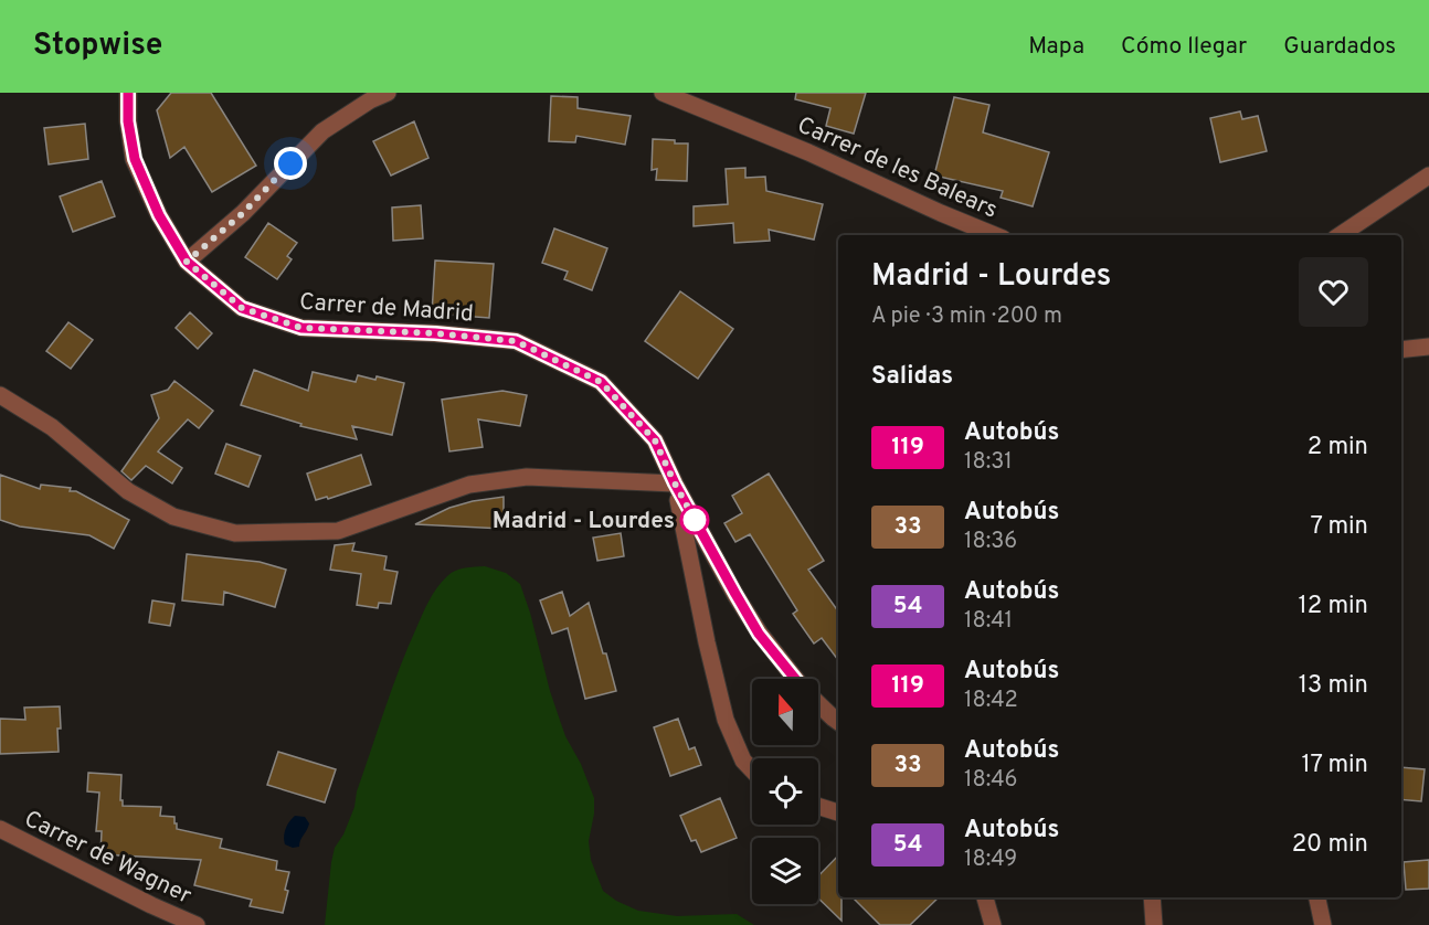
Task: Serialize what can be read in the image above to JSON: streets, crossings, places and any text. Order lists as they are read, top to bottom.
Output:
{
  "streets": {
    "street": ["Carrer de les Balears", "Carrer de Madrid", "Carrer de Wagner"]
  },
  "places": ["Madrid - Lourdes"],
  "lines": ["bus line 119"],
  "north": "top",
  "page": {
    "header": "Stopwise",
    "nav": ["Mapa", "Cómo llegar", "Guardados"],
    "heading": [
      ["Madrid - Lourdes", "A pie · 3 min · 200 m"],
      "Salidas"
    ],
    "list": [
      {
        "mark": "119",
        "name": "Autobús",
        "note": "18:31",
        "value": "2 min"
      },
      {
        "mark": "33",
        "name": "Autobús",
        "note": "18:36",
        "value": "7 min"
      },
      {
        "mark": "54",
        "name": "Autobús",
        "note": "18:41",
        "value": "12 min"
      },
      {
        "mark": "119",
        "name": "Autobús",
        "note": "18:42",
        "value": "13 min"
      },
      {
        "mark": "33",
        "name": "Autobús",
        "note": "18:46",
        "value": "17 min"
      },
      {
        "mark": "54",
        "name": "Autobús",
        "note": "18:49",
        "value": "20 min"
      }
    ]
  }
}
